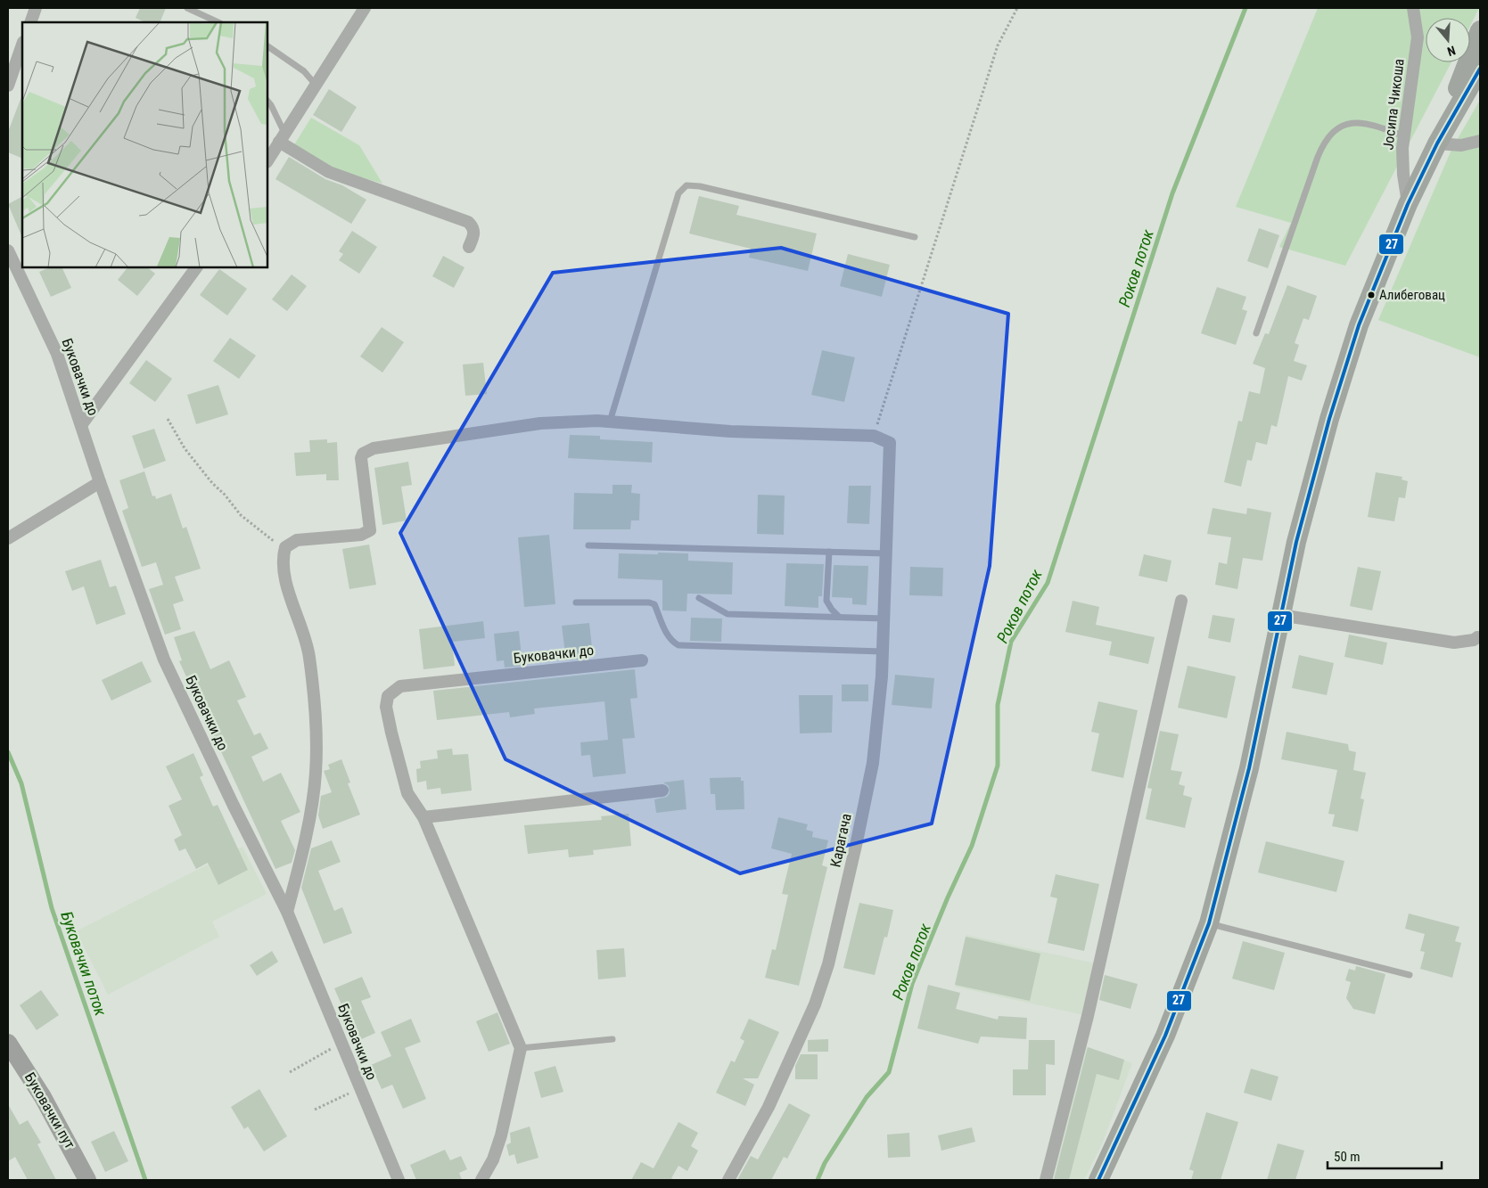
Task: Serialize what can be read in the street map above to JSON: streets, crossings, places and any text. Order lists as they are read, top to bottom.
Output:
{
  "streets": {
    "street": [
      "Јосипа Чикоша",
      "Буковачки до",
      "Карагача",
      "Буковачки пут"
    ]
  },
  "water": ["Роков поток", "Буковачки поток"],
  "places": ["Алибеговац"],
  "lines": ["transit line 27"],
  "scale_bar": "50 m",
  "north": "bottom"
}
